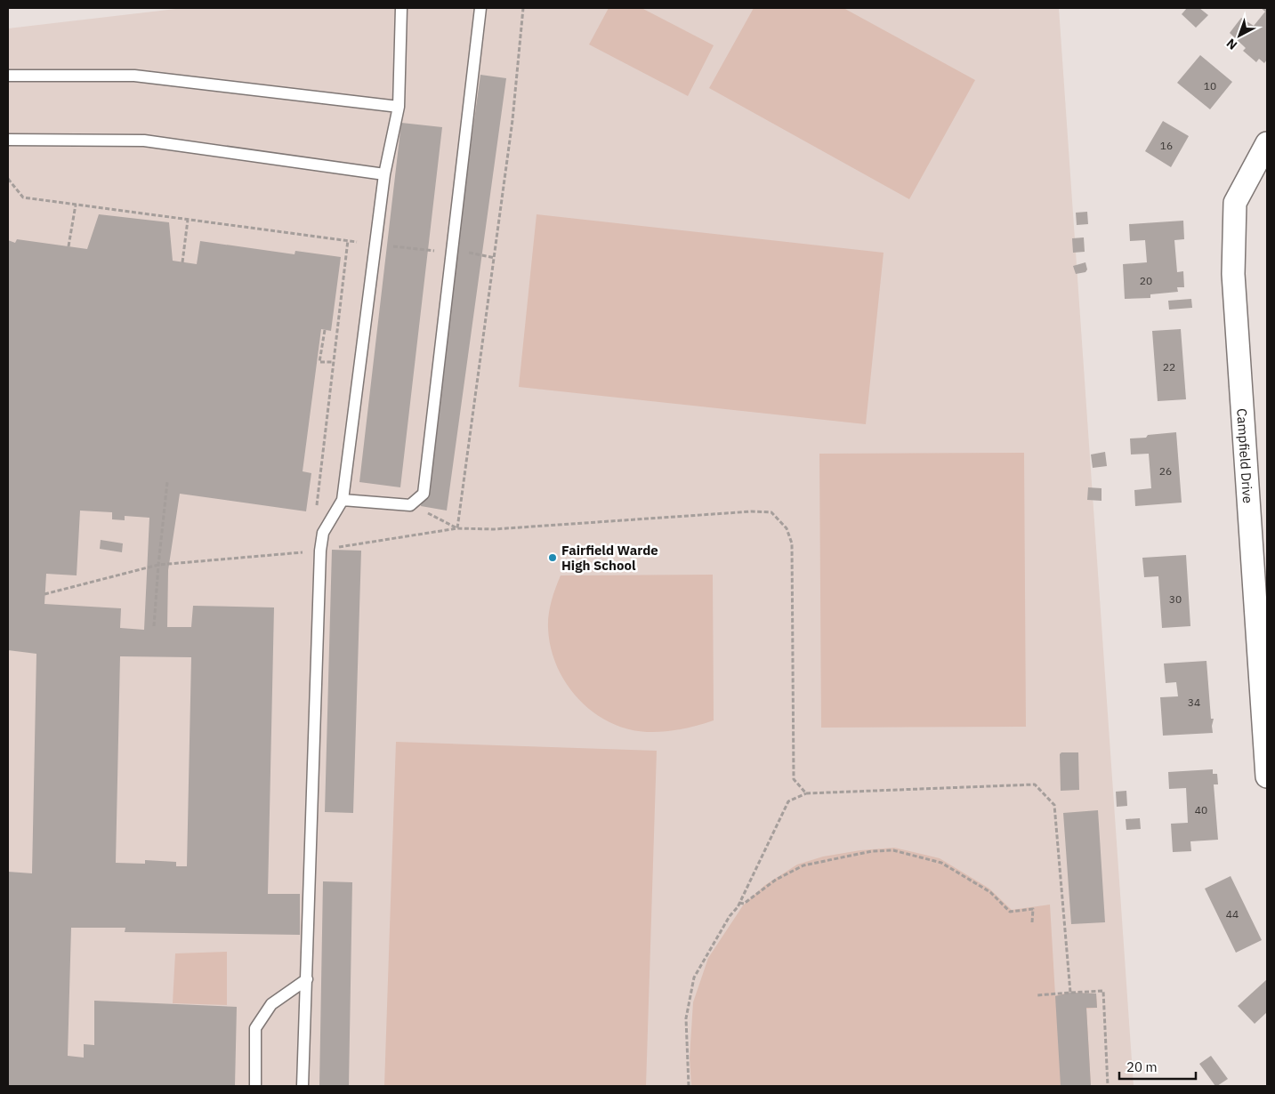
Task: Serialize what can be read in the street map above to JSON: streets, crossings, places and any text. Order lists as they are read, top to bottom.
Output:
{
  "streets": {
    "street": ["Campfield Drive"]
  },
  "places": ["Fairfield Warde High School"],
  "house_numbers": [
    "10",
    "16",
    "20",
    "22",
    "26",
    "30",
    "34",
    "40",
    "44"
  ],
  "scale_bar": "20 m",
  "north": "bottom left"
}
